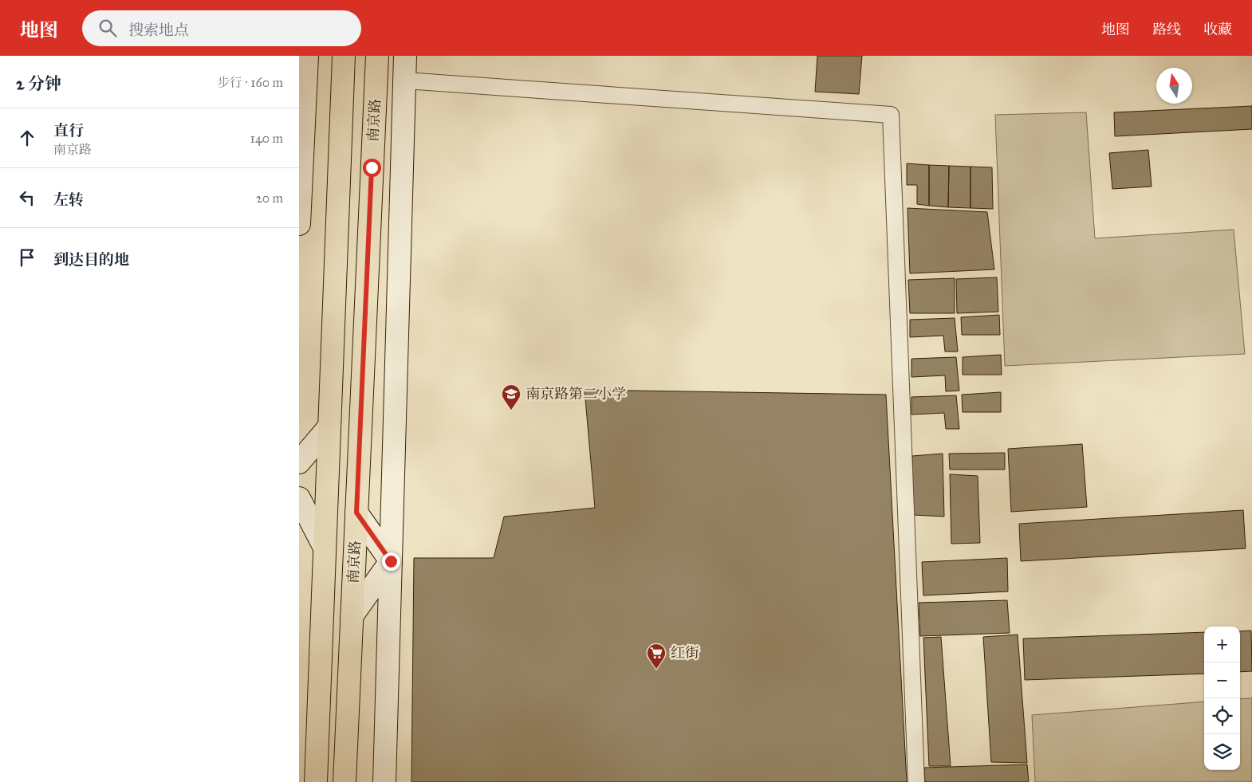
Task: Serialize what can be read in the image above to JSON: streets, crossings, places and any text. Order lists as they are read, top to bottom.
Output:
{
  "streets": {
    "main road": ["南京路"]
  },
  "places": {
    "school or university": ["南京路第二小学"],
    "supermarket": ["红街"]
  },
  "north": "top",
  "page": {
    "header": "地图",
    "search": "搜索地点",
    "nav": ["地图", "路线", "收藏"],
    "heading": ["2 分钟", "步行 · 160 m"],
    "list": [
      ["直行", "南京路", "140 m"],
      ["左转", "20 m"],
      "到达目的地"
    ],
    "map_buttons": ["+", "−"]
  }
}
